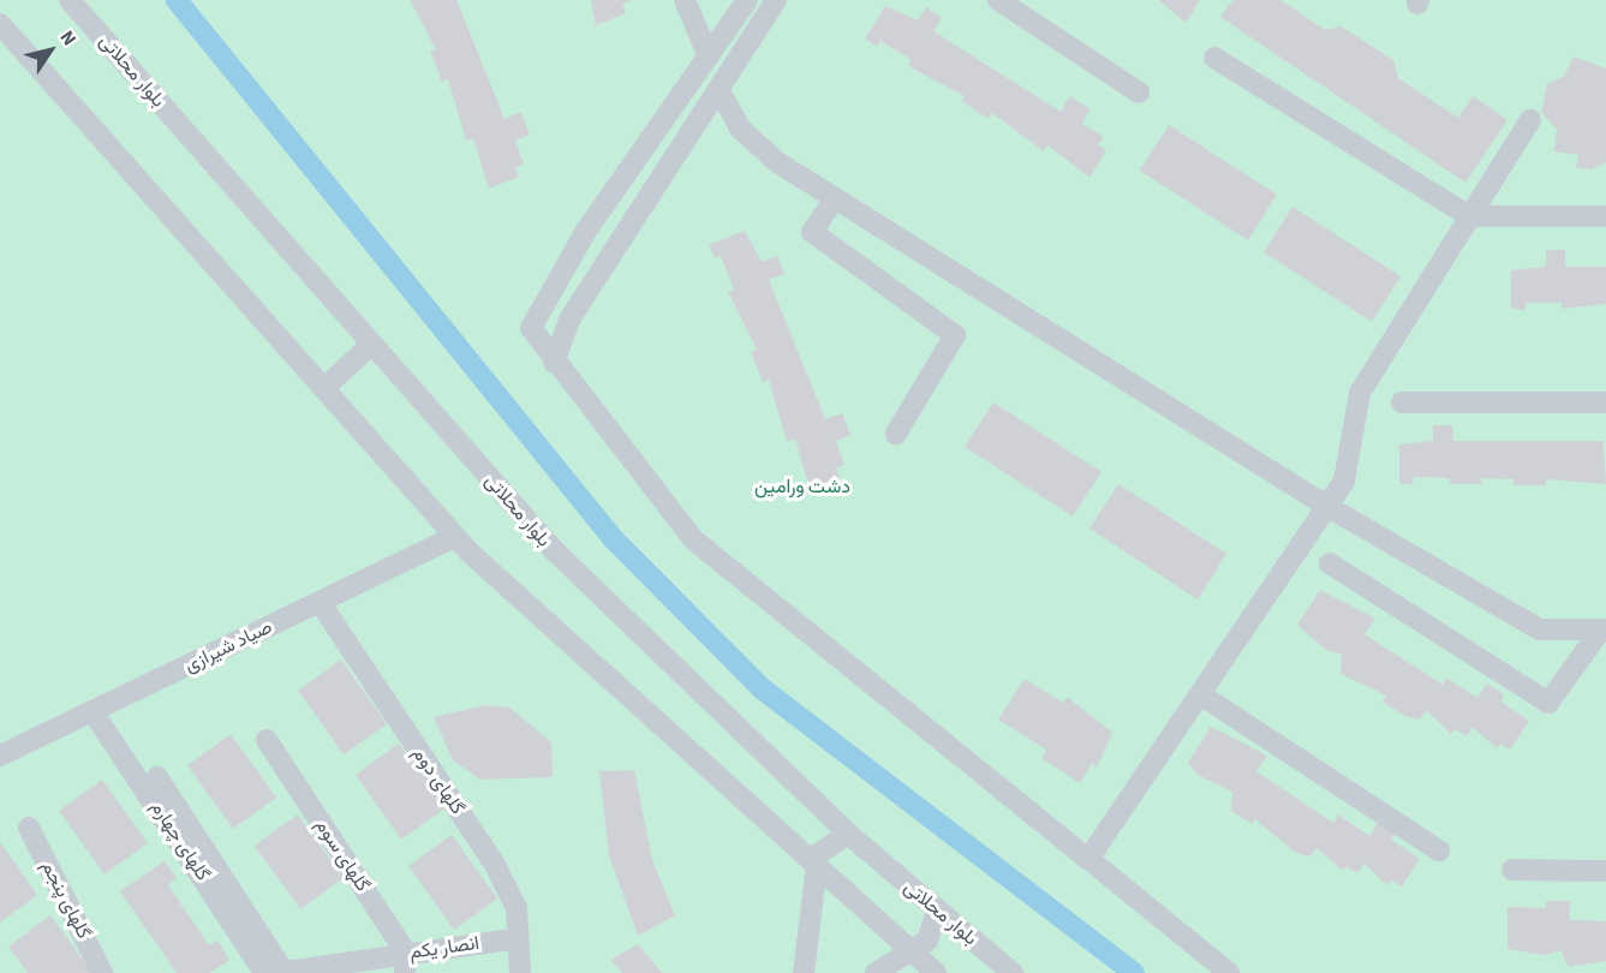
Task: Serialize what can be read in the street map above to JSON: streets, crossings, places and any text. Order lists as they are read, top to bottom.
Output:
{
  "streets": {
    "street": [
      "بلوار محلاتی",
      "صیاد شیرازی",
      "گلهای دوم",
      "گلهای چهارم",
      "گلهای سوم",
      "گلهای پنجم",
      "انصار یکم"
    ]
  },
  "crossings": [
    ["صیاد شیرازی", "گلهای دوم"],
    ["صیاد شیرازی", "گلهای چهارم"],
    ["گلهای دوم", "انصار یکم"],
    ["گلهای چهارم", "انصار یکم"],
    ["گلهای سوم", "انصار یکم"]
  ],
  "parks": ["دشت ورامین"],
  "north": "top right"
}
